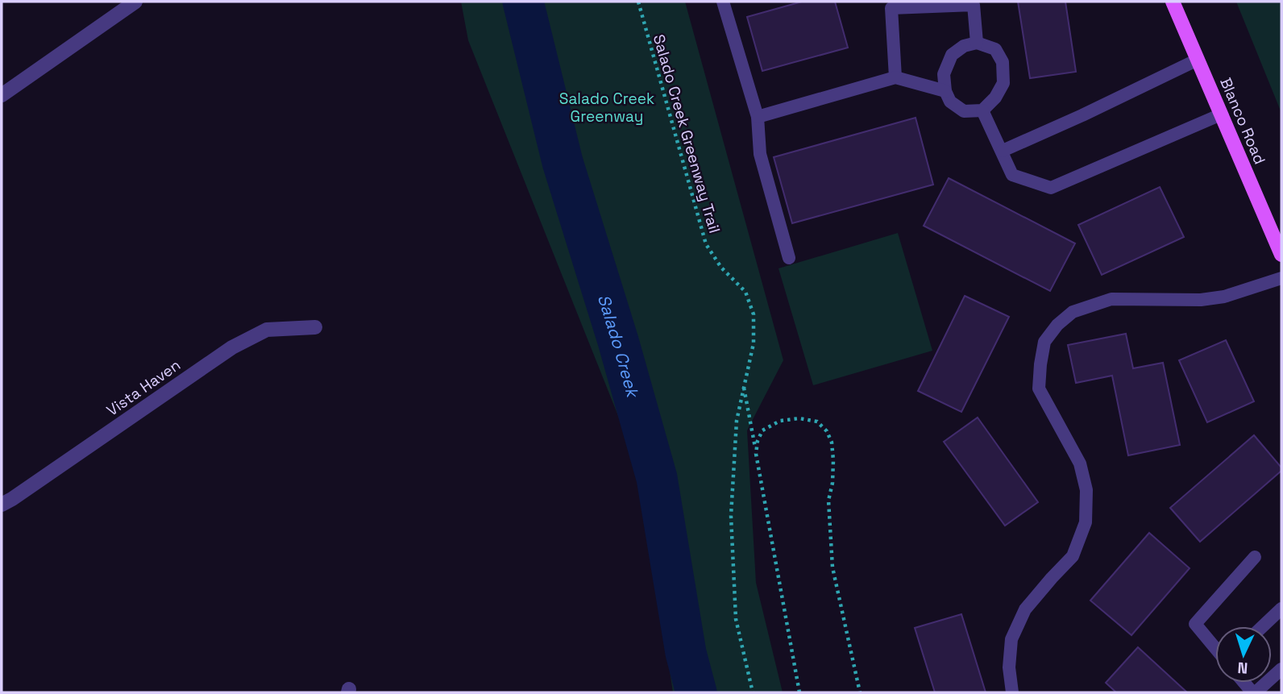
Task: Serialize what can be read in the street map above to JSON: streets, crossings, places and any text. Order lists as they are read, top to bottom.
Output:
{
  "streets": {
    "main road": ["Blanco Road"],
    "street": ["Vista Haven"],
    "path": ["Salado Creek Greenway Trail"]
  },
  "water": ["Salado Creek"],
  "parks": ["Salado Creek Greenway"],
  "north": "bottom"
}
